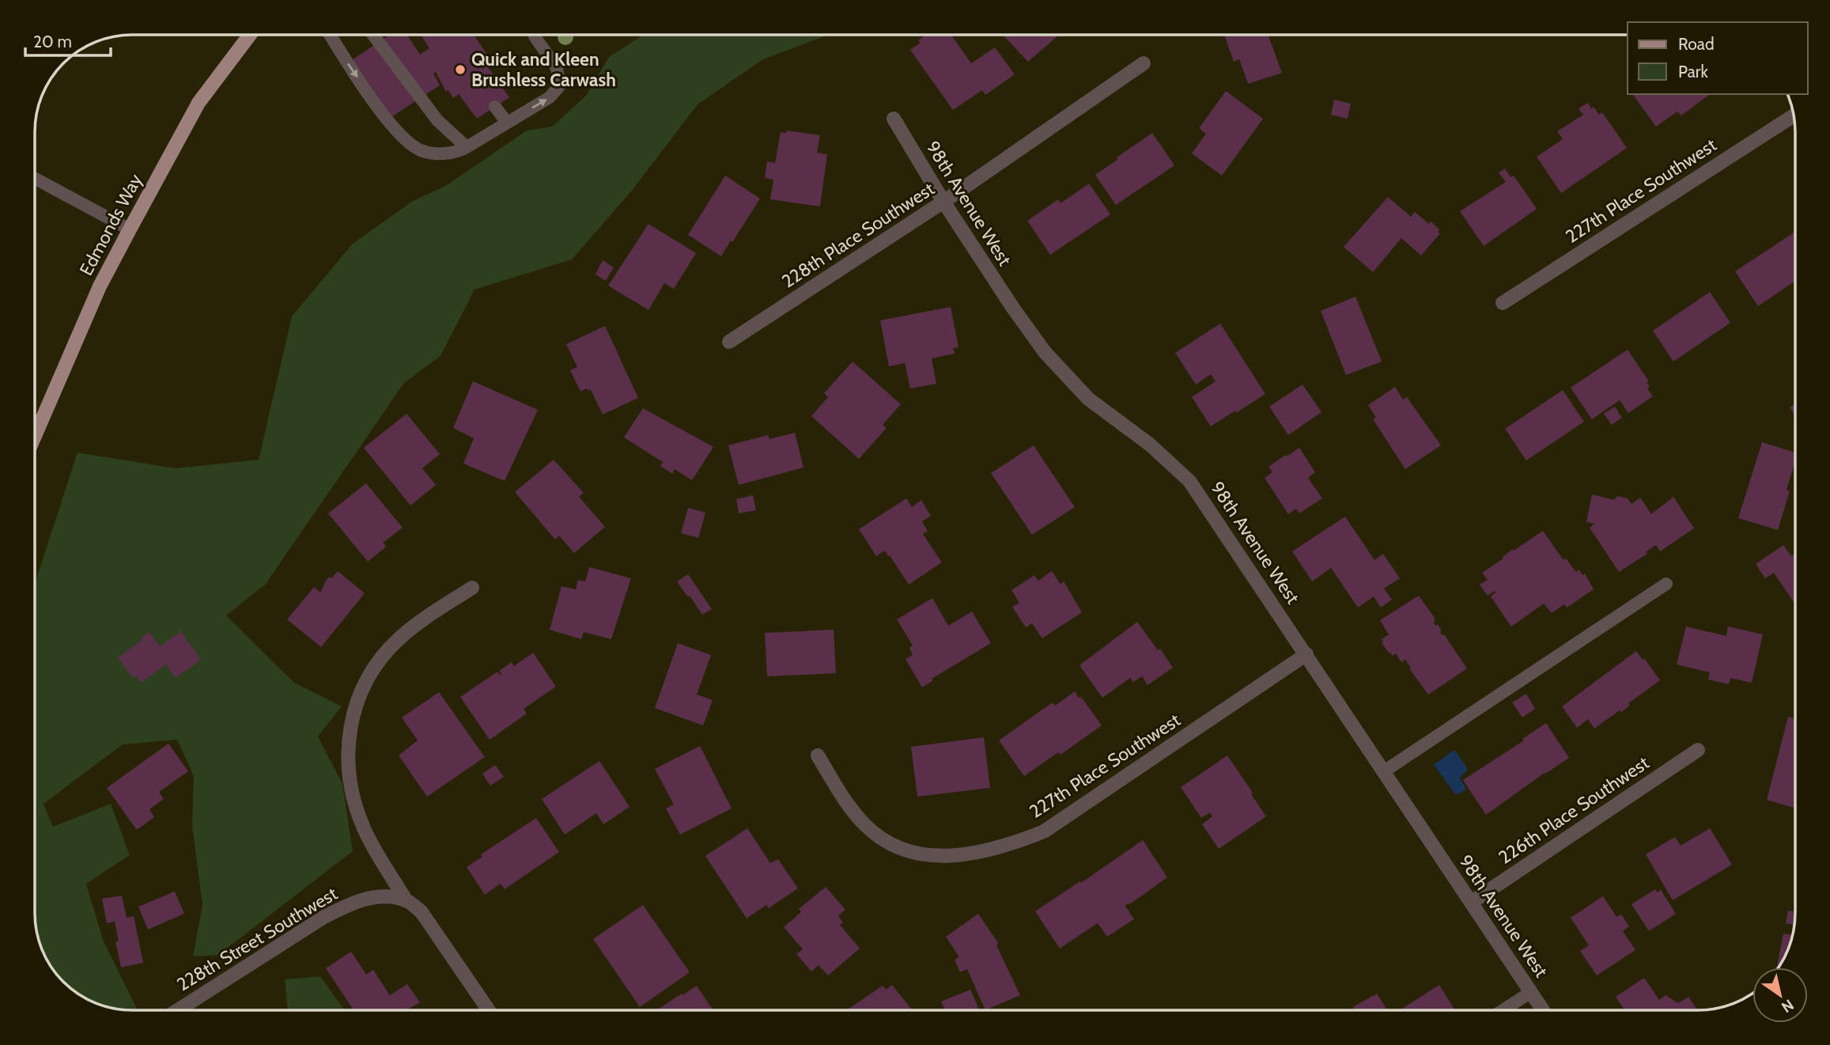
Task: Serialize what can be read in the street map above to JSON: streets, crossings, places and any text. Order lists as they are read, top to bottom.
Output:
{
  "streets": {
    "main road": ["Edmonds Way"],
    "street": [
      "227th Place Southwest",
      "98th Avenue West",
      "228th Place Southwest",
      "226th Place Southwest",
      "228th Street Southwest"
    ]
  },
  "crossings": [
    ["227th Place Southwest", "98th Avenue West"],
    ["98th Avenue West", "228th Place Southwest"],
    ["98th Avenue West", "226th Place Southwest"]
  ],
  "places": ["Quick and Kleen Brushless Carwash"],
  "legend": ["Road", "Park"],
  "scale_bar": "20 m",
  "north": "bottom right"
}
